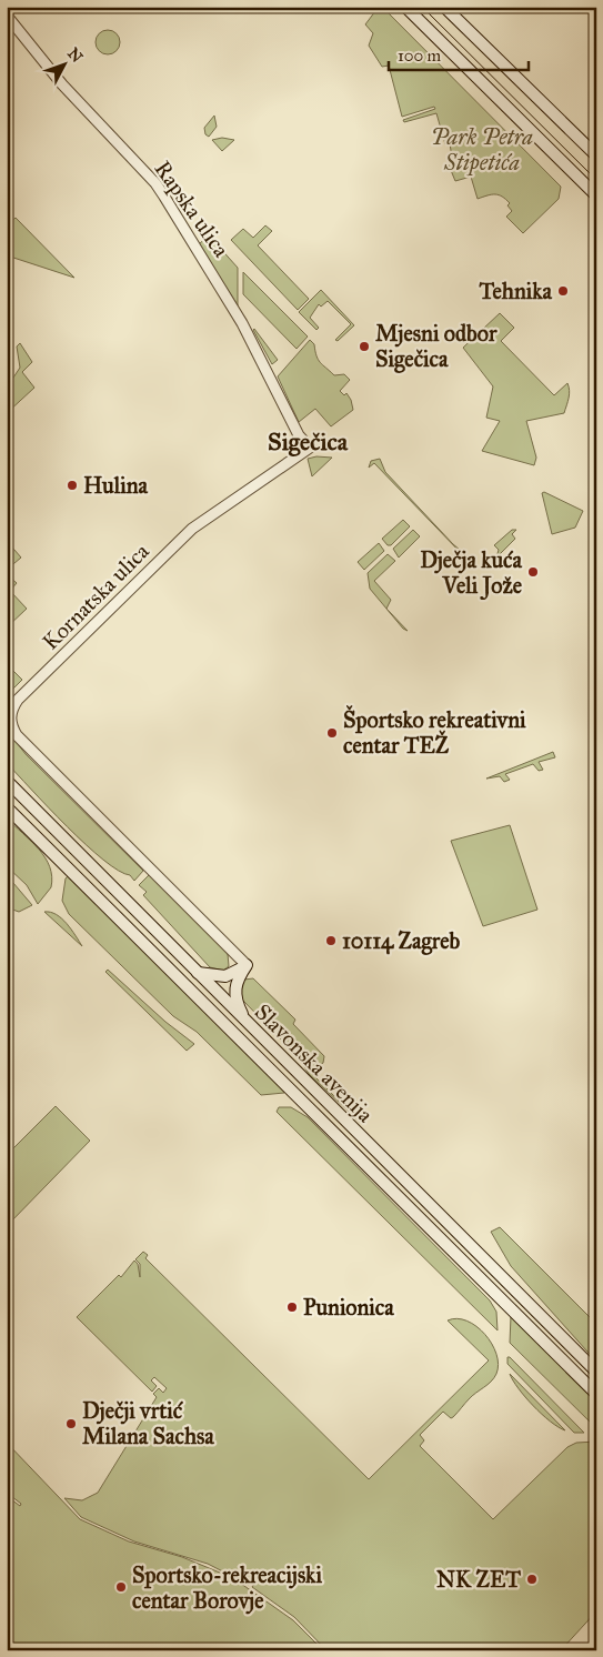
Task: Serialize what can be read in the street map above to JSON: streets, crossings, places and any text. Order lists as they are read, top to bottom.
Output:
{
  "streets": {
    "main road": ["Slavonska avenija"],
    "street": ["Rapska ulica", "Kornatska ulica"]
  },
  "crossings": [
    ["Rapska ulica", "Kornatska ulica"]
  ],
  "districts": ["Sigečica"],
  "parks": ["Park Petra Stipetića"],
  "places": [
    "Tehnika",
    "Mjesni odbor Sigečica",
    "Hulina",
    "Dječja kuća Veli Jože",
    "Športsko rekreativni centar TEŽ",
    "10114 Zagreb",
    "Punionica",
    "Dječji vrtić Milana Sachsa",
    "NK ZET",
    "Sportsko-rekreacijski centar Borovje"
  ],
  "scale_bar": "100 m",
  "north": "top right"
}
